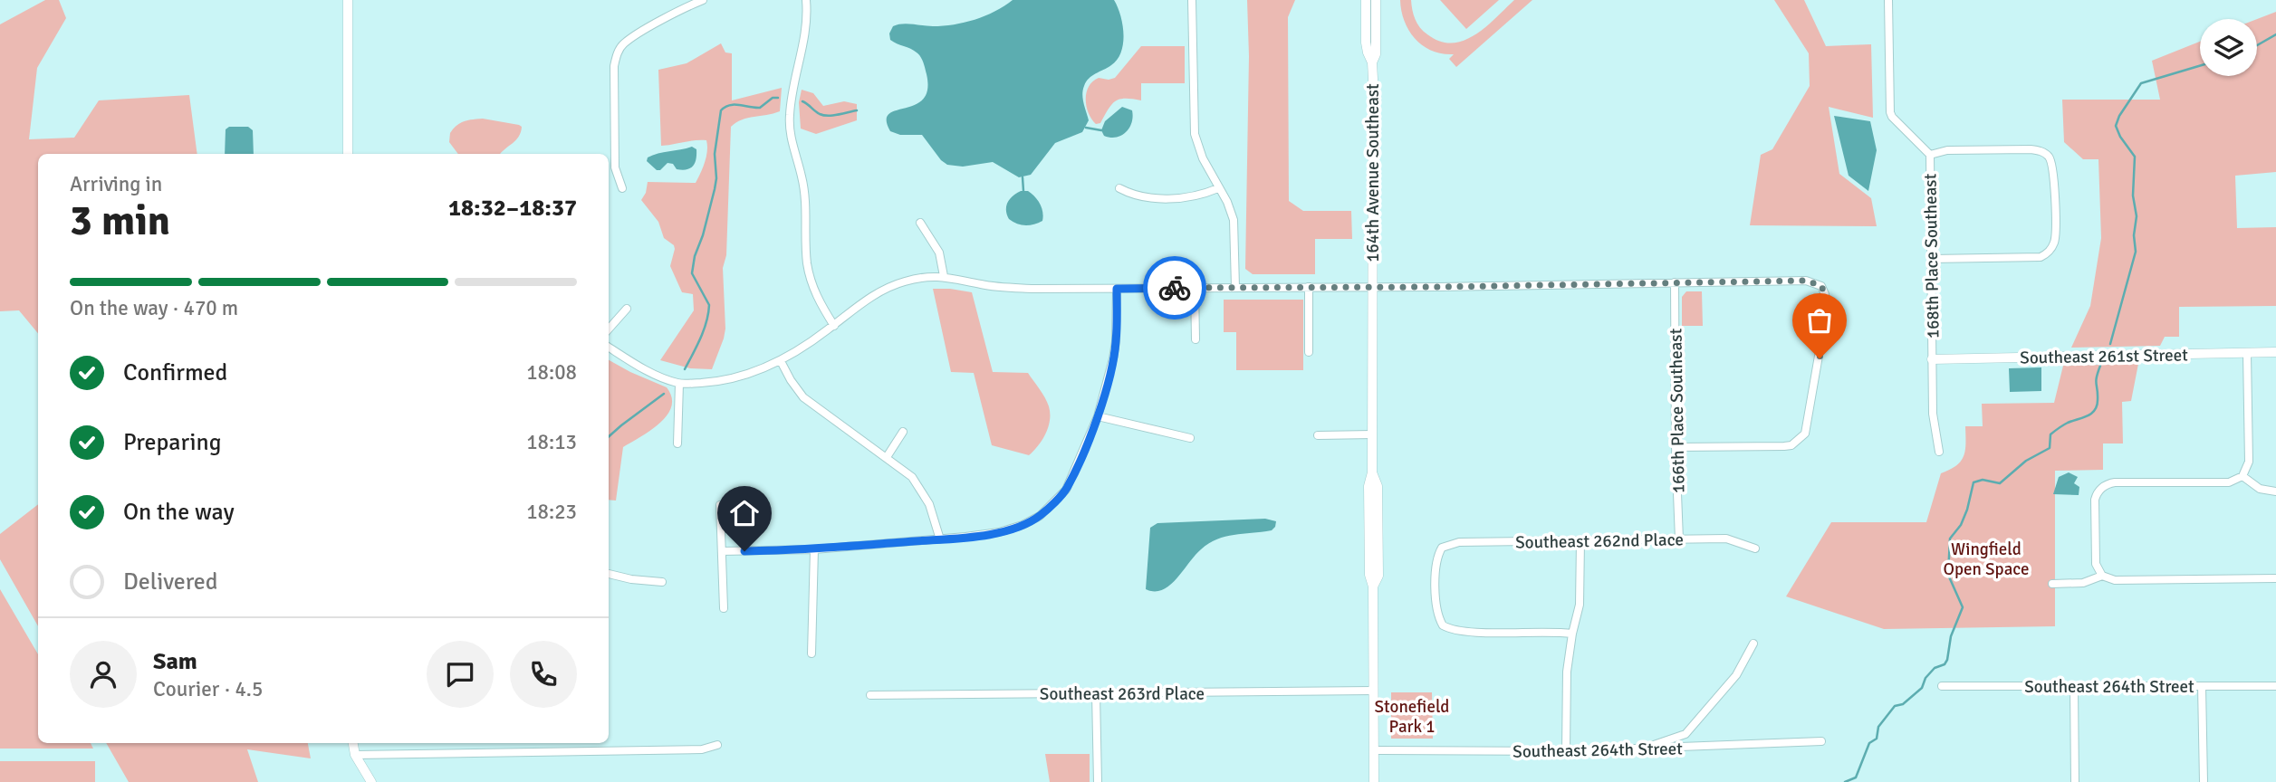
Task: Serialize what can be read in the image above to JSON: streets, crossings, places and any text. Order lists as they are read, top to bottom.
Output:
{
  "streets": {
    "street": [
      "164th Avenue Southeast",
      "168th Place Southeast",
      "Southeast 261st Street",
      "166th Place Southeast",
      "Southeast 262nd Place",
      "Southeast 264th Street",
      "Southeast 263rd Place"
    ]
  },
  "crossings": [
    ["164th Avenue Southeast", "Southeast 264th Street"],
    ["164th Avenue Southeast", "Southeast 263rd Place"],
    ["168th Place Southeast", "Southeast 261st Street"],
    ["166th Place Southeast", "Southeast 262nd Place"]
  ],
  "parks": ["Wingfield Open Space", "Stonefield Park 1"],
  "page": {
    "heading": ["3 min", "Arriving in", "18:32–18:37"],
    "panel": ["Sam", "Courier · 4.5"],
    "bar": "On the way · 470 m",
    "list": [
      ["Confirmed", "18:08"],
      ["Preparing", "18:13"],
      ["On the way", "18:23"],
      "Delivered"
    ]
  }
}
